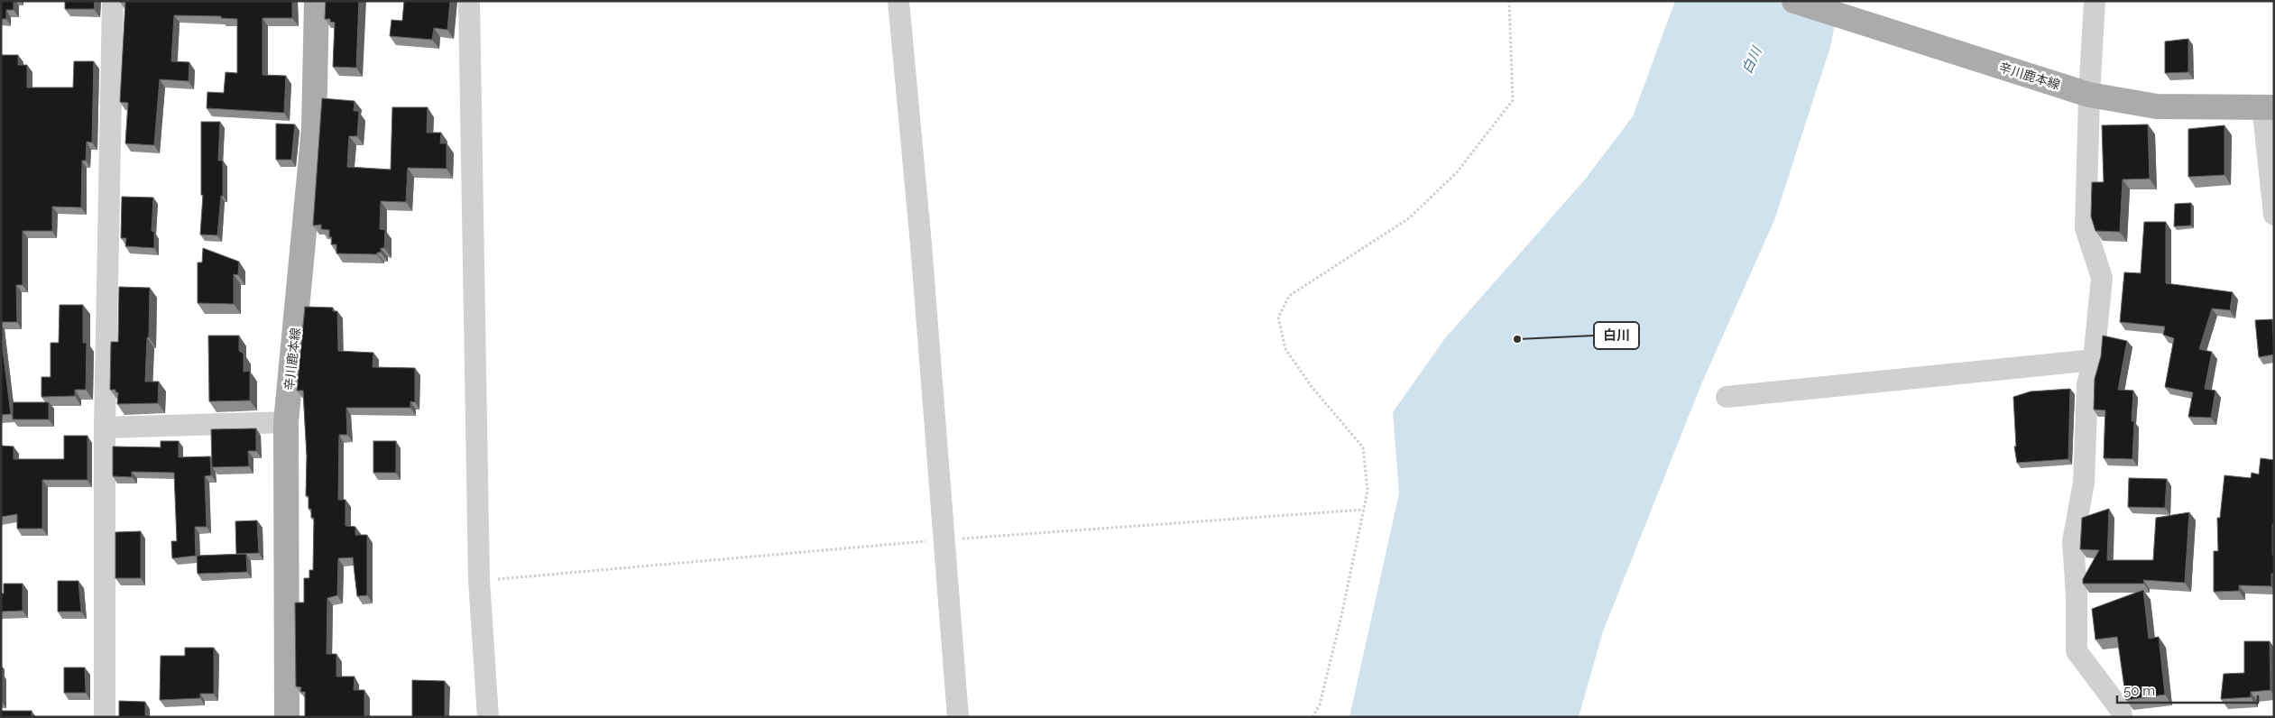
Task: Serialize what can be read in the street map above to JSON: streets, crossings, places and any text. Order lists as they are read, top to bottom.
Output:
{
  "streets": {
    "main road": ["辛川鹿本線"]
  },
  "water": ["白川"],
  "places": ["白川"],
  "scale_bar": "50 m"
}
